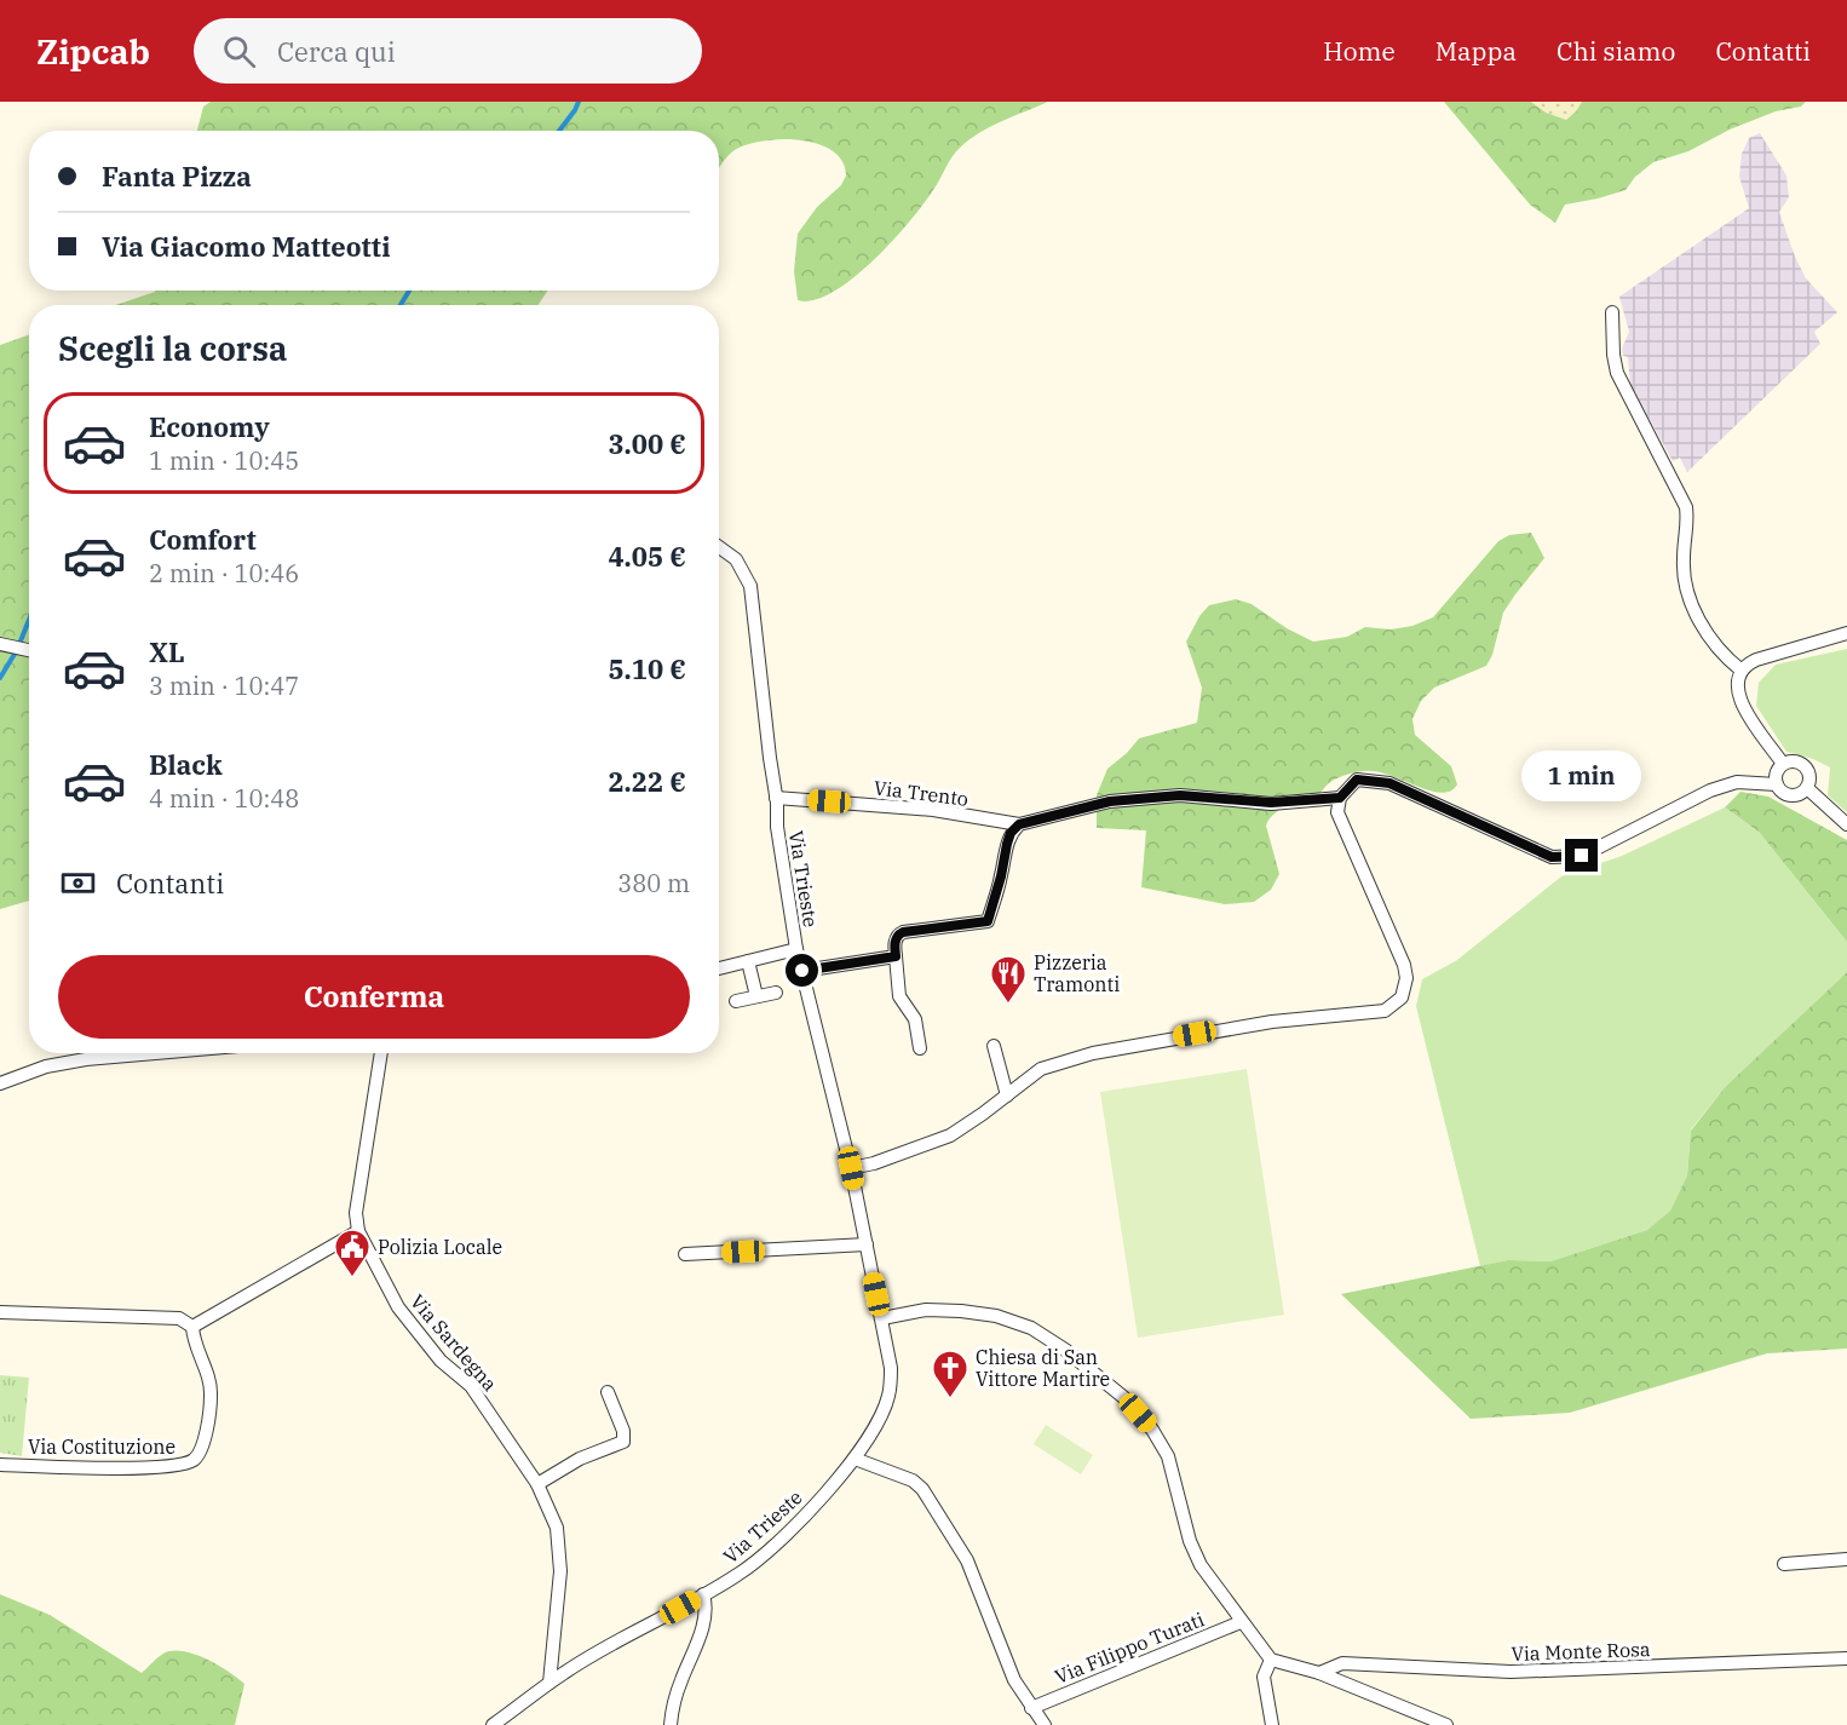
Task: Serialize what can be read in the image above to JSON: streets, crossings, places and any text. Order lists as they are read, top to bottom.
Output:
{
  "streets": {
    "street": [
      "Via Trento",
      "Via Trieste",
      "Via Sardegna",
      "Via Costituzione",
      "Via Filippo Turati",
      "Via Monte Rosa"
    ]
  },
  "crossings": [
    ["Via Trento", "Via Trieste"],
    ["Via Trieste", "Via Sardegna"]
  ],
  "places": {
    "restaurant": ["Pizzeria Tramonti"],
    "public building": ["Polizia Locale"],
    "church": ["Chiesa di San Vittore Martire"]
  },
  "page": {
    "header": "Zipcab",
    "search": "Cerca qui",
    "nav": [
      "Home",
      "Mappa",
      "Chi siamo",
      "Contatti"
    ],
    "banner": ["Fanta Pizza", "Via Giacomo Matteotti"],
    "heading": "Scegli la corsa",
    "list": [
      {
        "name": "Economy",
        "note": "1 min · 10:45",
        "value": "3.00 €"
      },
      {
        "name": "Comfort",
        "note": "2 min · 10:46",
        "value": "4.05 €"
      },
      {
        "name": "XL",
        "note": "3 min · 10:47",
        "value": "5.10 €"
      },
      {
        "name": "Black",
        "note": "4 min · 10:48",
        "value": "2.22 €"
      }
    ],
    "bubble": "1 min",
    "pay": ["Contanti", "380 m"],
    "buttons": "Conferma"
  }
}
